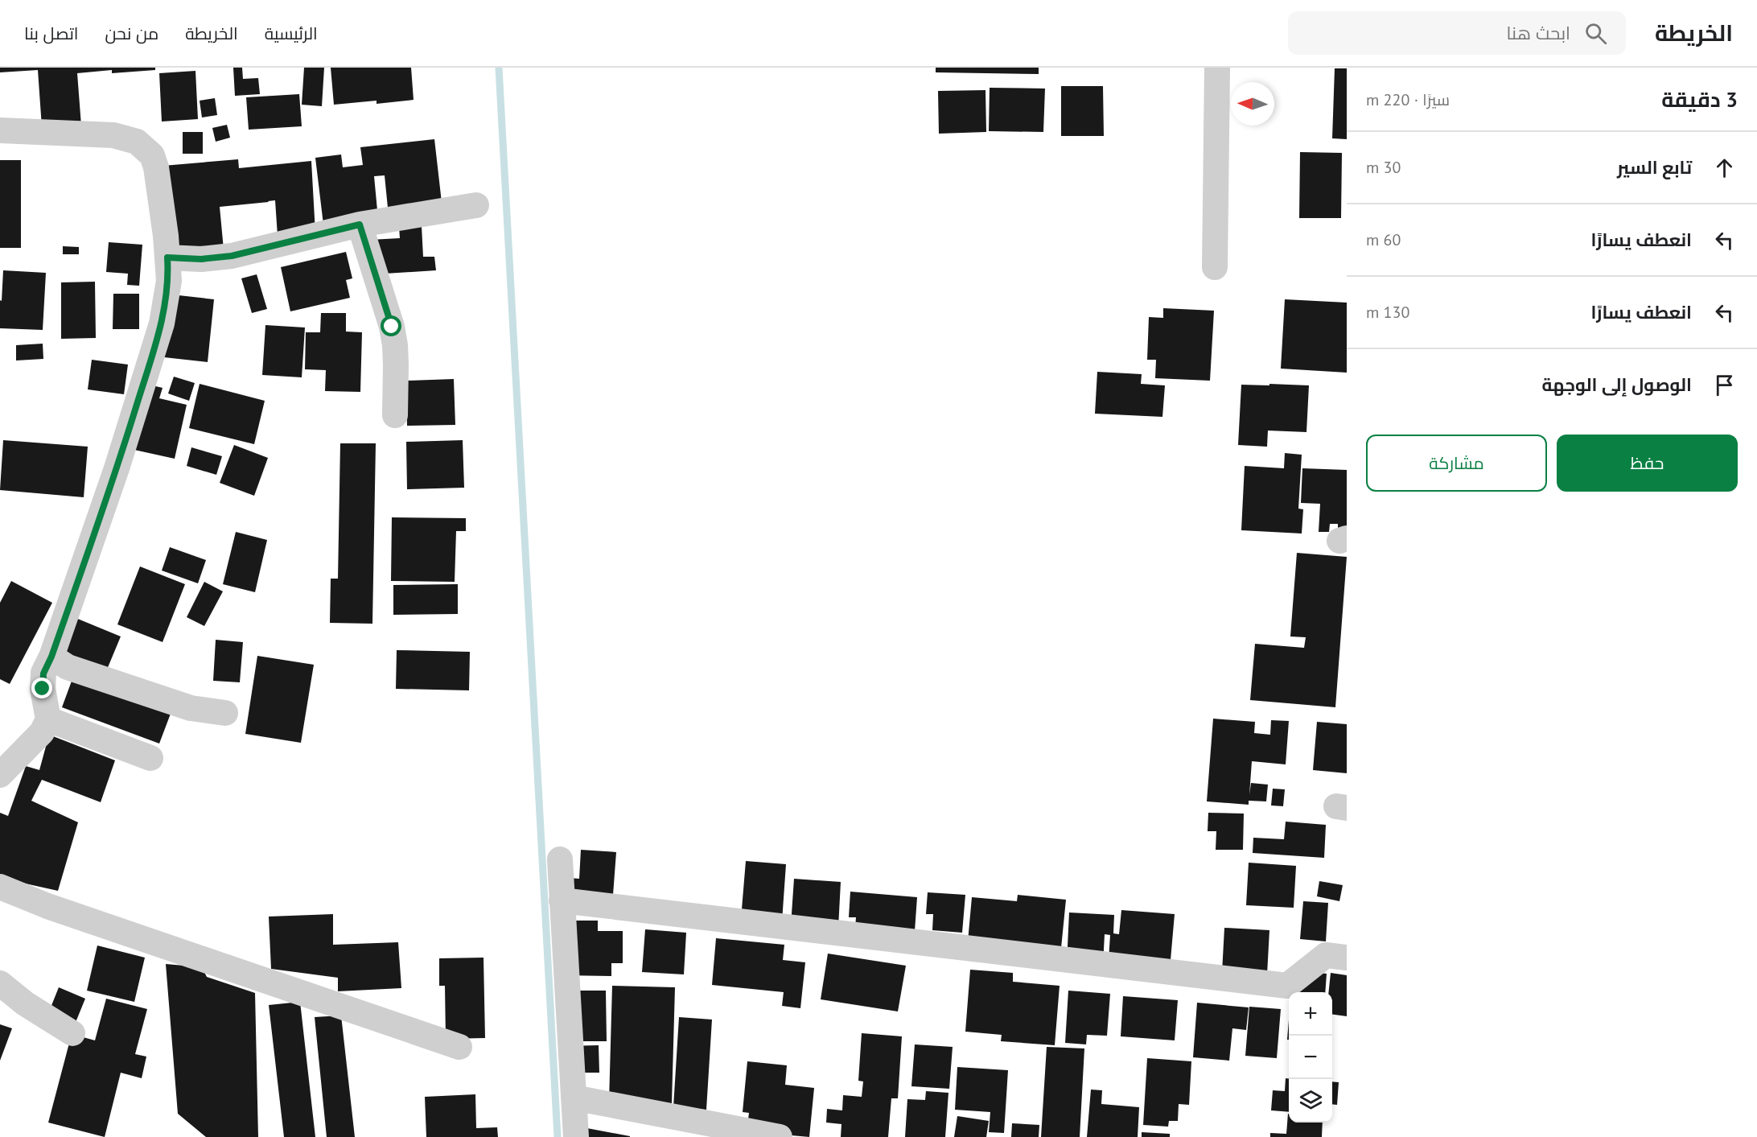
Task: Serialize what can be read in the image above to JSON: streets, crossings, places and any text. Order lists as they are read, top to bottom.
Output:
{
  "north": "left",
  "page": {
    "header": "الخريطة",
    "search": "ابحث هنا",
    "nav": [
      "الرئيسية",
      "الخريطة",
      "من نحن",
      "اتصل بنا"
    ],
    "heading": ["3 دقيقة", "سيرًا · 220 m"],
    "list": [
      ["تابع السير", "30 m"],
      ["انعطف يسارًا", "60 m"],
      ["انعطف يسارًا", "130 m"],
      "الوصول إلى الوجهة"
    ],
    "buttons": ["حفظ", "مشاركة"],
    "map_buttons": ["+", "−"]
  }
}
